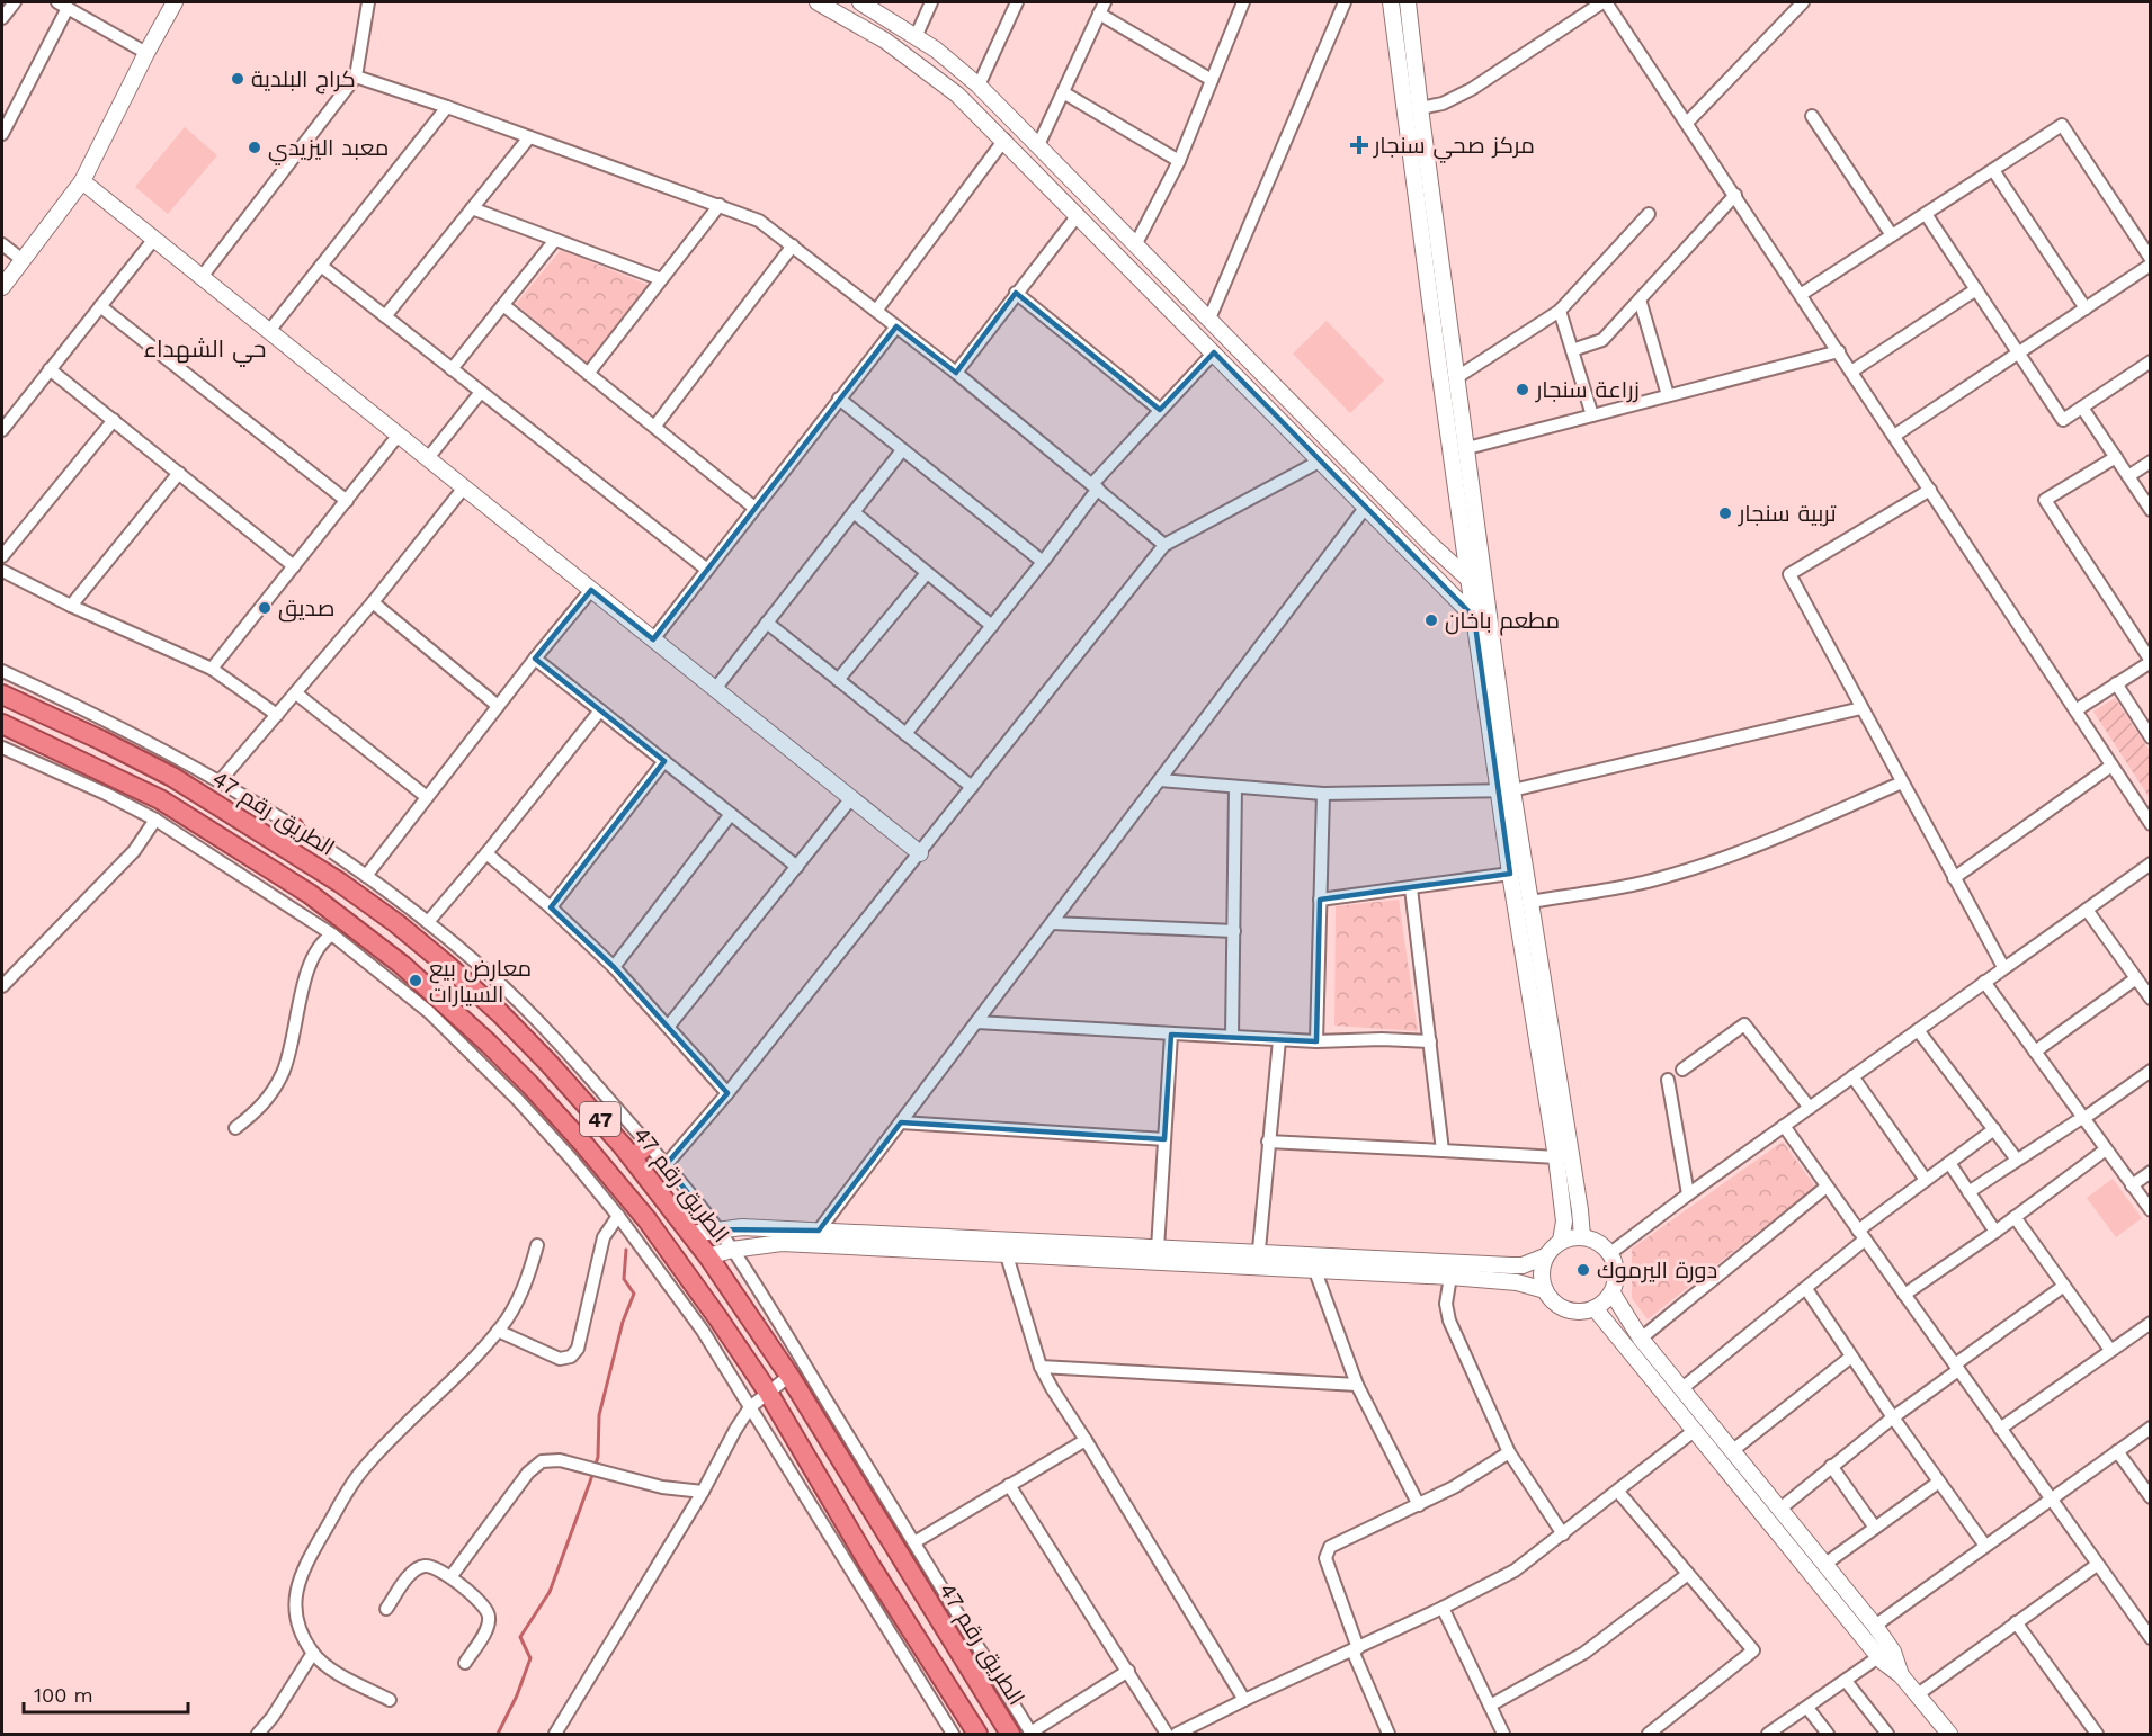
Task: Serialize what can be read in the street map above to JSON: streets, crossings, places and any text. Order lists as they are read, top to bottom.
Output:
{
  "streets": {
    "highway": ["الطريق رقم 47", "47"]
  },
  "districts": ["حي الشهداء"],
  "places": {
    "other": [
      "كراج البلدية",
      "معبد اليزيدي",
      "زراعة سنجار",
      "تربية سنجار",
      "صديق",
      "مطعم باخان",
      "معارض بيع السيارات",
      "دورة اليرموك"
    ],
    "health": ["مركز صحي سنجار"]
  },
  "scale_bar": "100 m"
}
